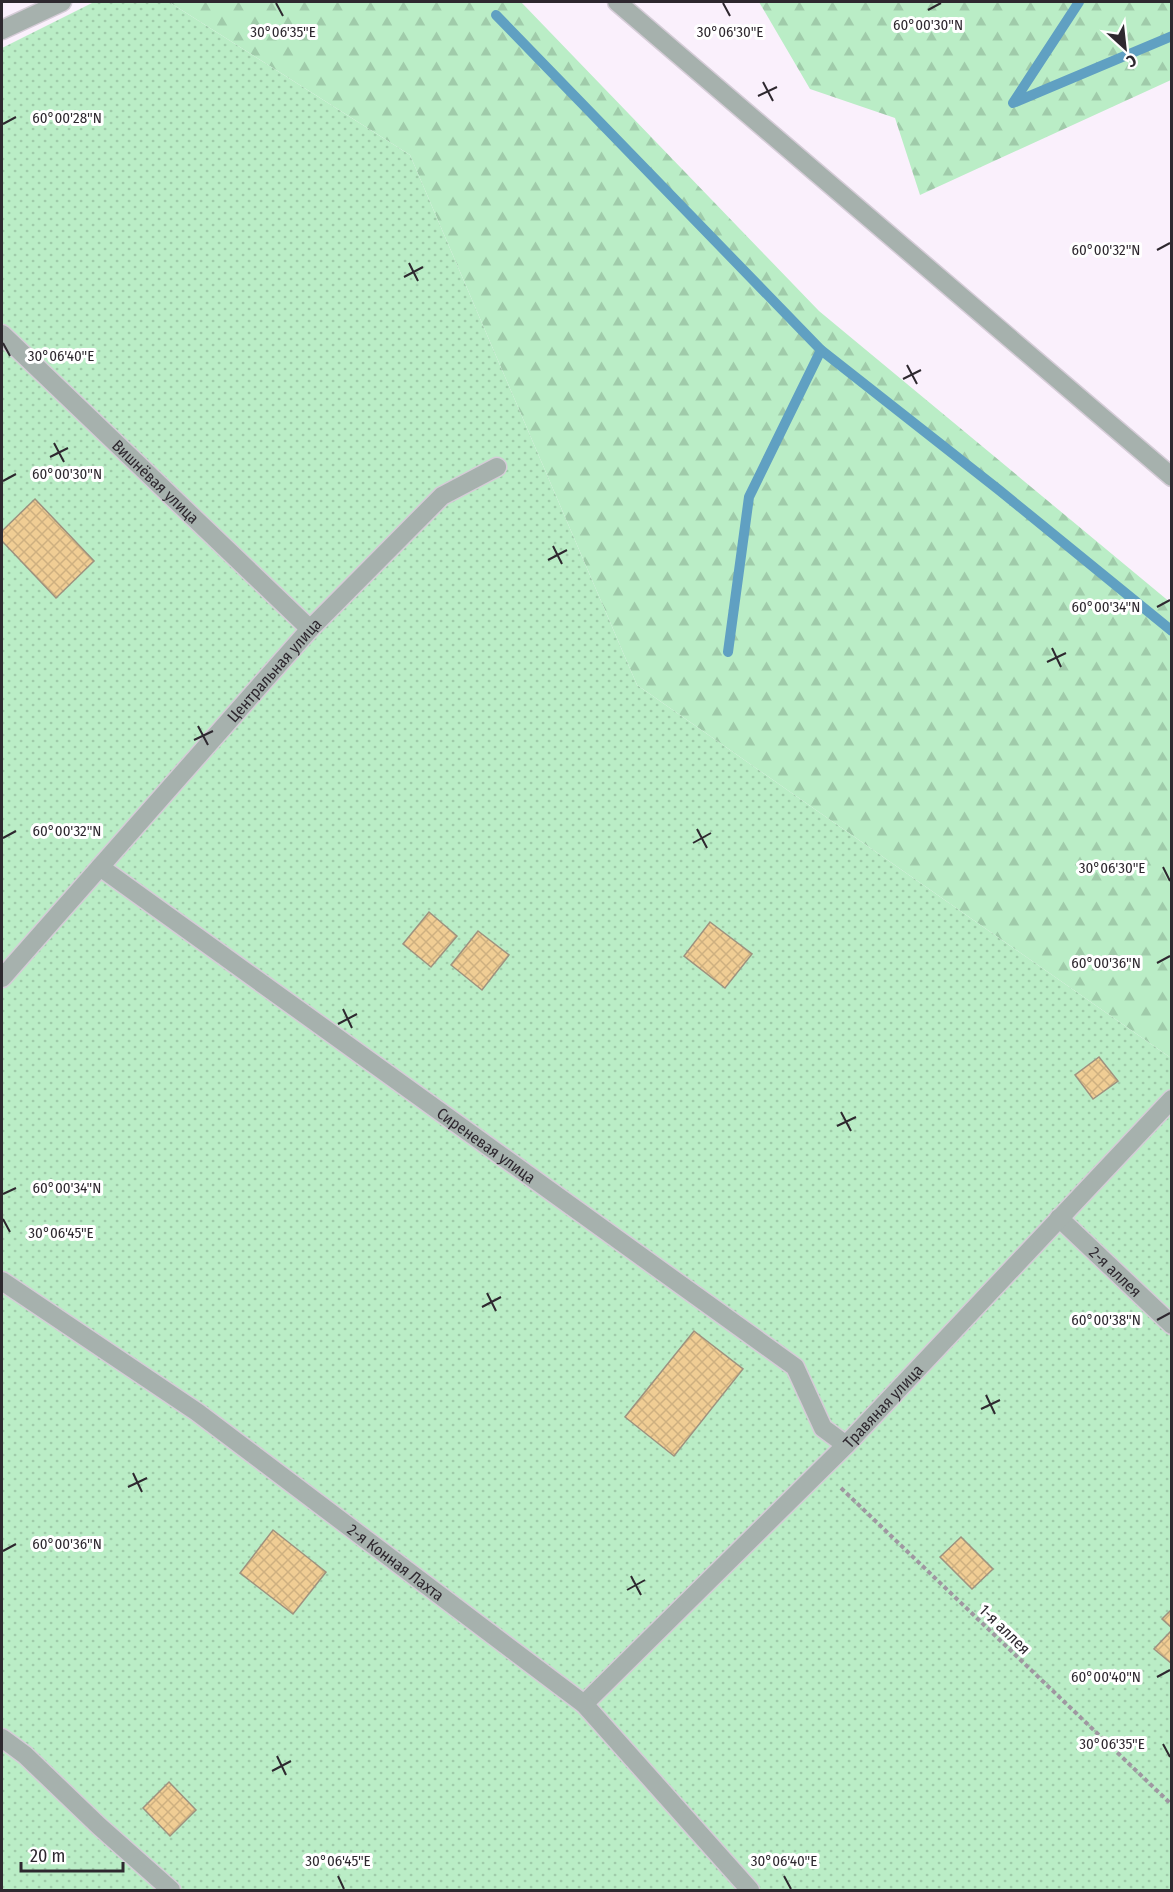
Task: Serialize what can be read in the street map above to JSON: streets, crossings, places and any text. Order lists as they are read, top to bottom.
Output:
{
  "streets": {
    "street": [
      "Вишнёвая улица",
      "Центральная улица",
      "Сиреневая улица",
      "2-я аллея",
      "Травяная улица",
      "2-я Конная Лахта"
    ],
    "path": ["1-я аллея"]
  },
  "crossings": [
    ["Вишнёвая улица", "Центральная улица"],
    ["Центральная улица", "Сиреневая улица"],
    ["Сиреневая улица", "Травяная улица"],
    ["2-я аллея", "Травяная улица"],
    ["Травяная улица", "2-я Конная Лахта"],
    ["Травяная улица", "1-я аллея"]
  ],
  "scale_bar": "20 m",
  "north": "bottom right",
  "coordinates": [
    "60°00'30\"N",
    "30°06'35\"E",
    "30°06'30\"E",
    "60°00'28\"N",
    "60°00'32\"N",
    "30°06'40\"E",
    "60°00'34\"N",
    "60°00'36\"N",
    "30°06'45\"E",
    "60°00'38\"N",
    "60°00'40\"N"
  ]
}
